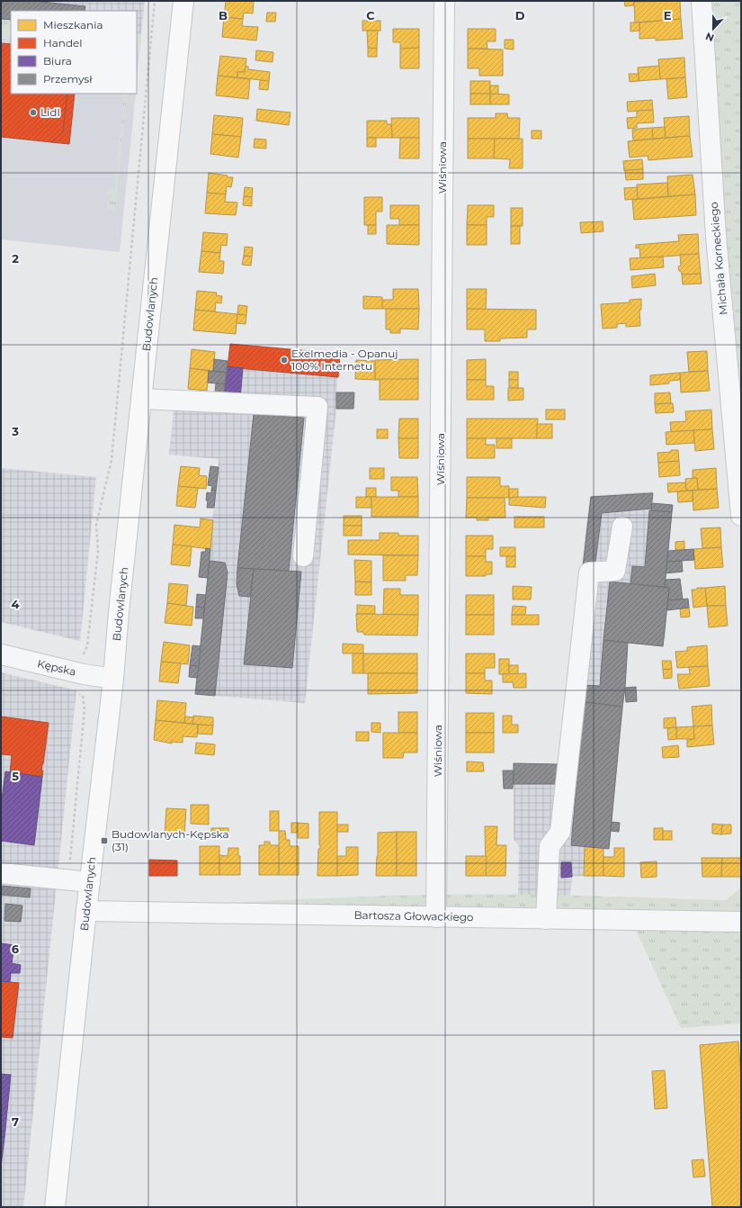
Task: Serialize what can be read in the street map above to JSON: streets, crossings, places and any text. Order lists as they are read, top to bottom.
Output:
{
  "streets": {
    "main road": ["Budowlanych"],
    "street": [
      "Wiśniowa",
      "Michała Korneckiego",
      "Kępska",
      "Bartosza Głowackiego"
    ]
  },
  "crossings": [
    ["Wiśniowa", "Bartosza Głowackiego"],
    ["Budowlanych", "Kępska"],
    ["Budowlanych", "Bartosza Głowackiego"]
  ],
  "places": {
    "other": ["Lidl", "Exelmedia - Opanuj 100% Internetu"],
    "transit": ["Budowlanych-Kępska (31)"]
  },
  "legend": [
    "Mieszkania",
    "Handel",
    "Biura",
    "Przemysł"
  ],
  "north": "bottom",
  "grid": {
    "columns": [
      "B",
      "C",
      "D",
      "E"
    ],
    "rows": [
      "2",
      "3",
      "4",
      "5",
      "6",
      "7"
    ]
  }
}
